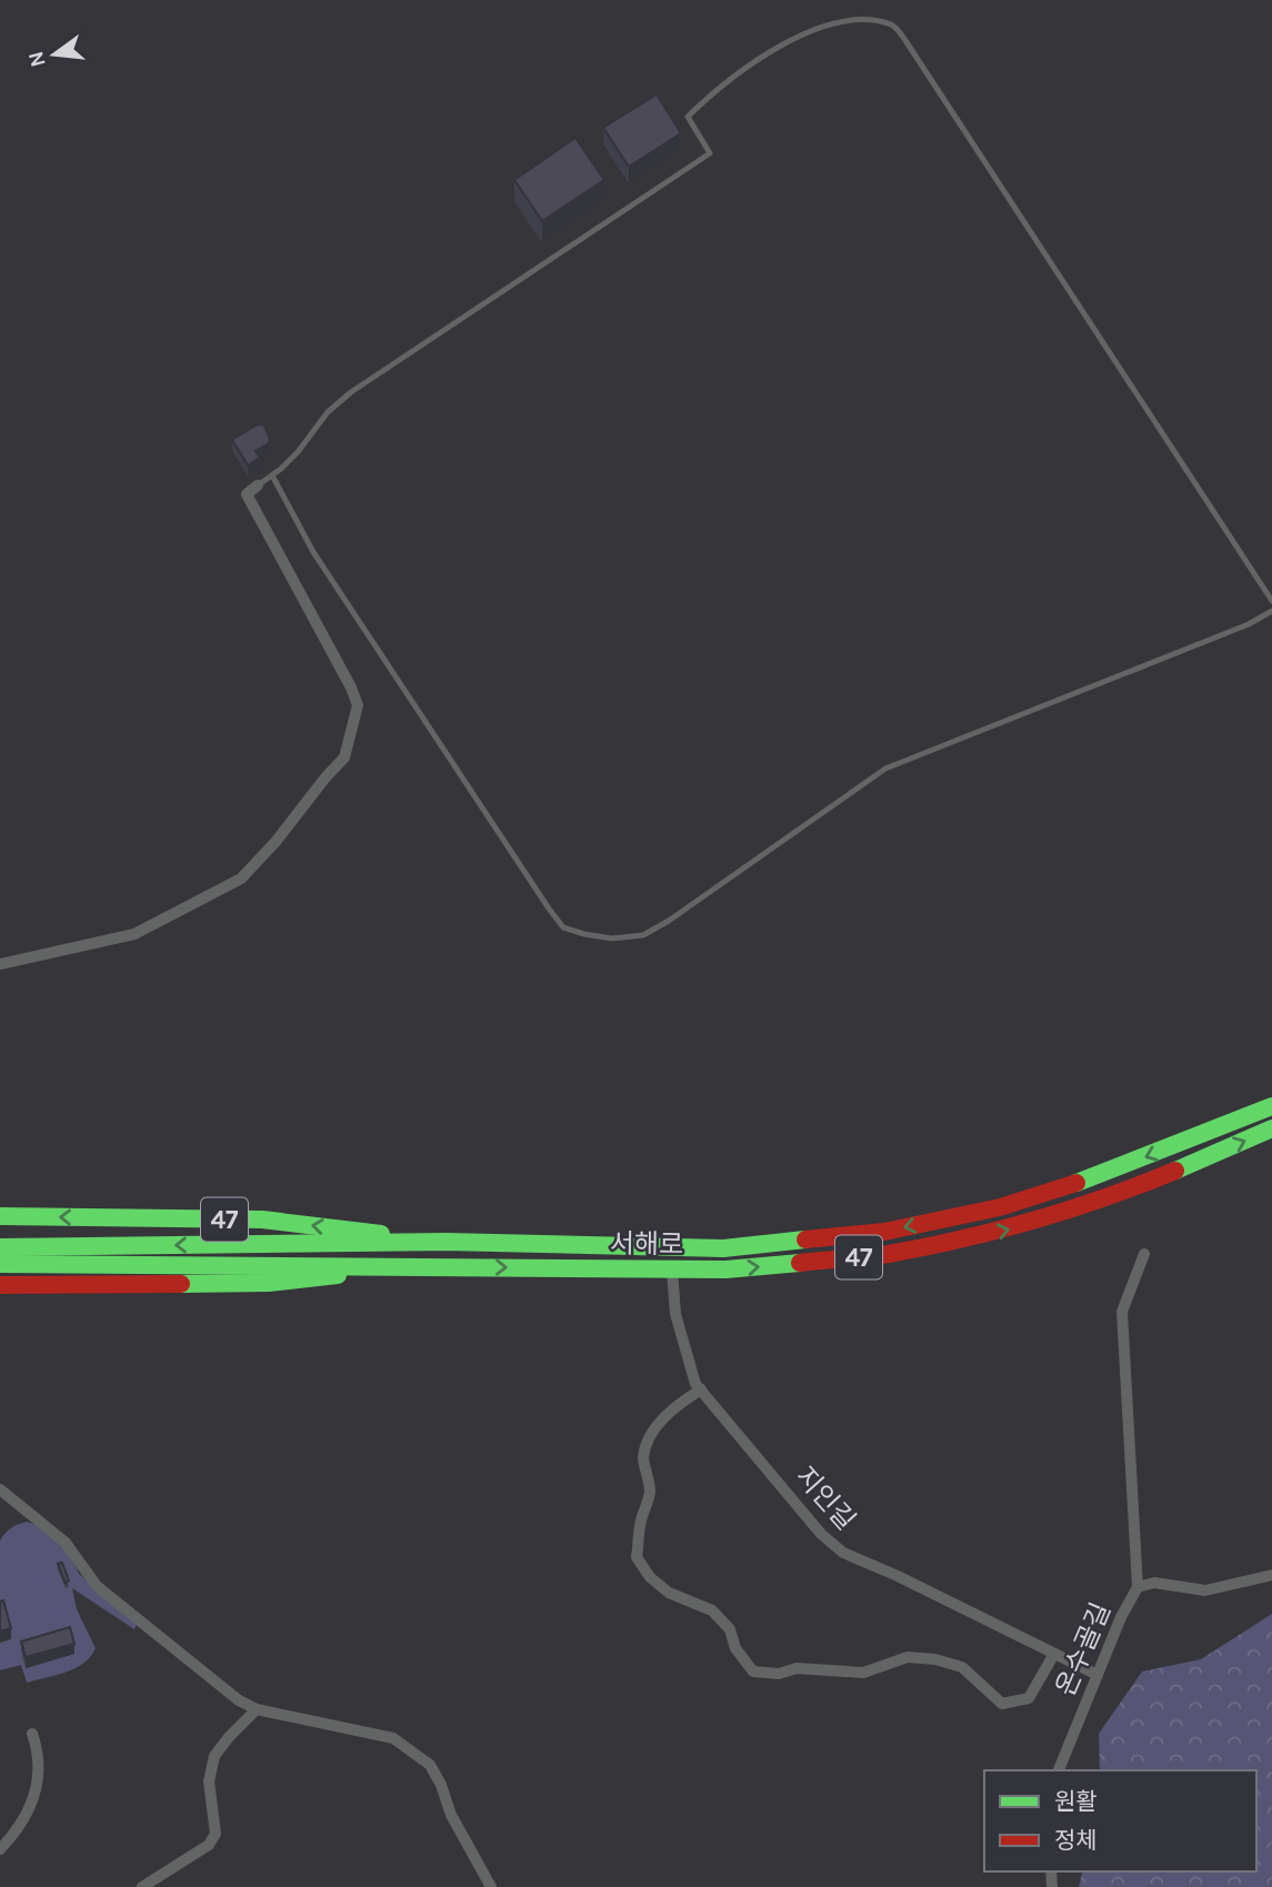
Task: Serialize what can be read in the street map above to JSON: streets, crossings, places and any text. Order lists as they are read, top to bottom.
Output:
{
  "streets": {
    "main road": ["47", "서해로"],
    "street": ["지인길", "온수골길"]
  },
  "crossings": [
    ["47", "서해로"],
    ["서해로", "지인길"],
    ["지인길", "온수골길"]
  ],
  "legend": ["원활", "정체"],
  "north": "left"
}
